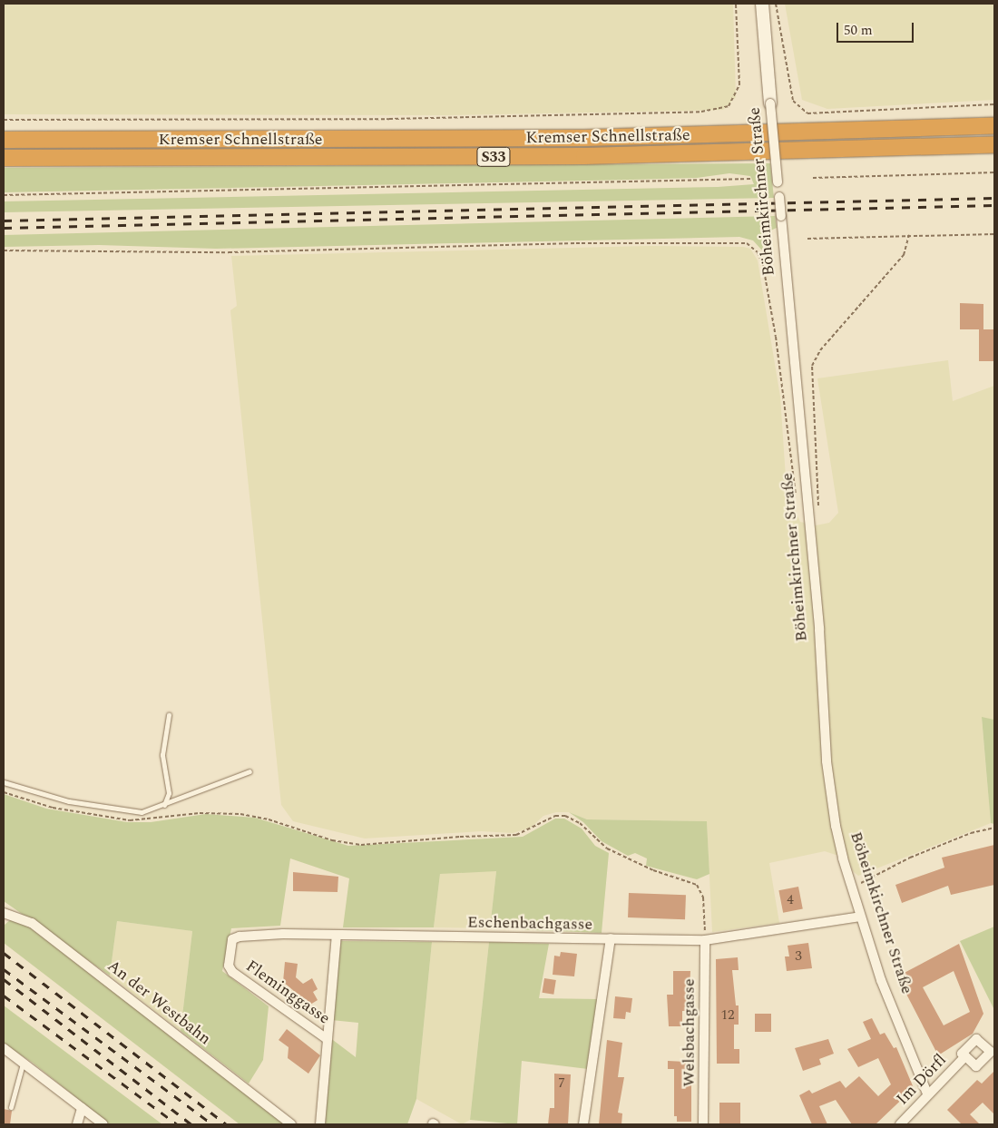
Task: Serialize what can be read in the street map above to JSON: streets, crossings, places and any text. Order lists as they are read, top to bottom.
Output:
{
  "streets": {
    "highway": ["Kremser Schnellstraße", "S33"],
    "street": [
      "Böheimkirchner Straße",
      "Eschenbachgasse",
      "Fleminggasse",
      "An der Westbahn",
      "Welsbachgasse",
      "Im Dörfl"
    ]
  },
  "crossings": [
    ["Böheimkirchner Straße", "Eschenbachgasse"],
    ["Böheimkirchner Straße", "Im Dörfl"],
    ["Eschenbachgasse", "Fleminggasse"],
    ["Eschenbachgasse", "Welsbachgasse"]
  ],
  "house_numbers": [
    "4",
    "3",
    "12",
    "7"
  ],
  "scale_bar": "50 m"
}
